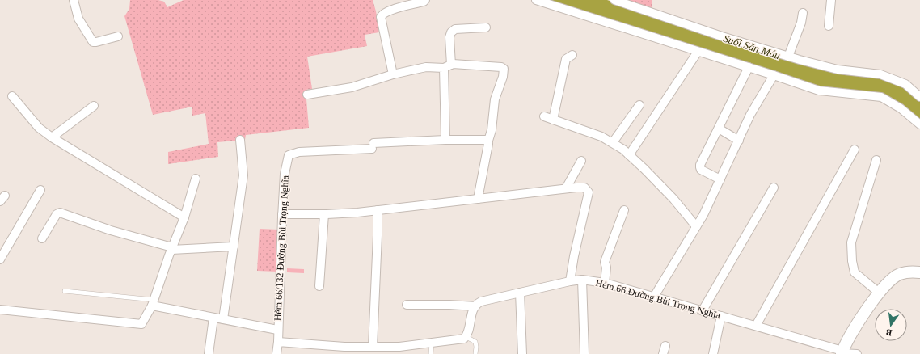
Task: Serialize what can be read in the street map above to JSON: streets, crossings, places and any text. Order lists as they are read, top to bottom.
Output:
{
  "streets": {
    "street": ["Hẻm 66/132 Đường Bùi Trọng Nghĩa", "Hẻm 66 Đường Bùi Trọng Nghĩa"]
  },
  "water": ["Suối Săn Máu"],
  "north": "bottom"
}
